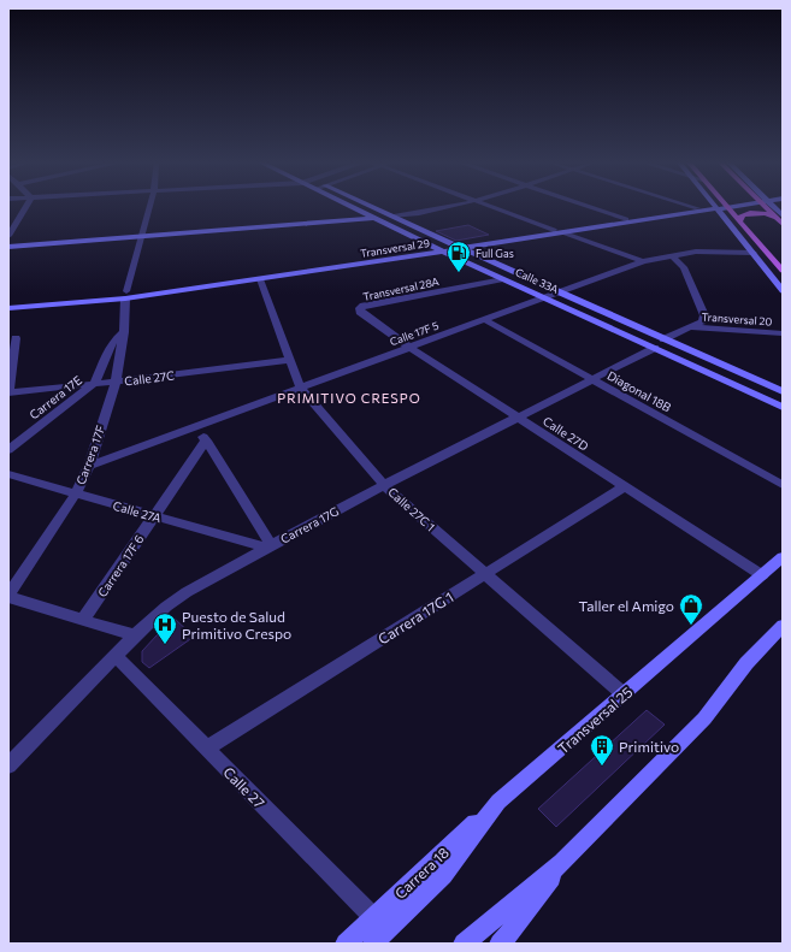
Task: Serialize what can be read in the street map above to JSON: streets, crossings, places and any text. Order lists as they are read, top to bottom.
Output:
{
  "streets": {
    "street": [
      "Transversal 29",
      "Calle 33A",
      "Transversal 28A",
      "Transversal 20",
      "Calle 17F 5",
      "Calle 27C",
      "Diagonal 18B",
      "Carrera 17E",
      "Calle 27D",
      "Carrera 17F",
      "Calle 27C 1",
      "Calle 27A",
      "Carrera 17G",
      "Carrera 17F 6",
      "Carrera 17G 1",
      "Transversal 25",
      "Calle 27",
      "Carrera 18"
    ]
  },
  "crossings": [
    ["Transversal 29", "Calle 33A"],
    ["Transversal 29", "Carrera 17F"],
    ["Transversal 29", "Calle 27C 1"],
    ["Calle 33A", "Transversal 28A"],
    ["Calle 33A", "Transversal 20"],
    ["Calle 33A", "Calle 17F 5"],
    ["Calle 33A", "Carrera 17G"],
    ["Transversal 28A", "Calle 27D"],
    ["Transversal 20", "Carrera 17G"],
    ["Calle 17F 5", "Diagonal 18B"],
    ["Calle 17F 5", "Calle 27D"],
    ["Calle 17F 5", "Carrera 17F"],
    ["Calle 17F 5", "Calle 27C 1"],
    ["Calle 27C", "Carrera 17E"],
    ["Calle 27C", "Carrera 17F"],
    ["Calle 27C", "Calle 27C 1"],
    ["Diagonal 18B", "Carrera 17G"],
    ["Calle 27D", "Carrera 17G"],
    ["Calle 27D", "Carrera 17G 1"],
    ["Calle 27D", "Transversal 25"],
    ["Carrera 17F", "Calle 27A"],
    ["Calle 27C 1", "Carrera 17G"],
    ["Calle 27C 1", "Carrera 17G 1"],
    ["Calle 27C 1", "Transversal 25"],
    ["Calle 27A", "Carrera 17G"],
    ["Calle 27A", "Carrera 17F 6"],
    ["Carrera 17G", "Calle 27"],
    ["Carrera 17G 1", "Calle 27"],
    ["Transversal 25", "Carrera 18"],
    ["Calle 27", "Carrera 18"]
  ],
  "districts": ["PRIMITIVO CRESPO"],
  "places": {
    "fuel station": ["Full Gas"],
    "shop": ["Taller el Amigo"],
    "hospital": ["Puesto de Salud Primitivo Crespo"],
    "building": ["Primitivo"]
  }
}
